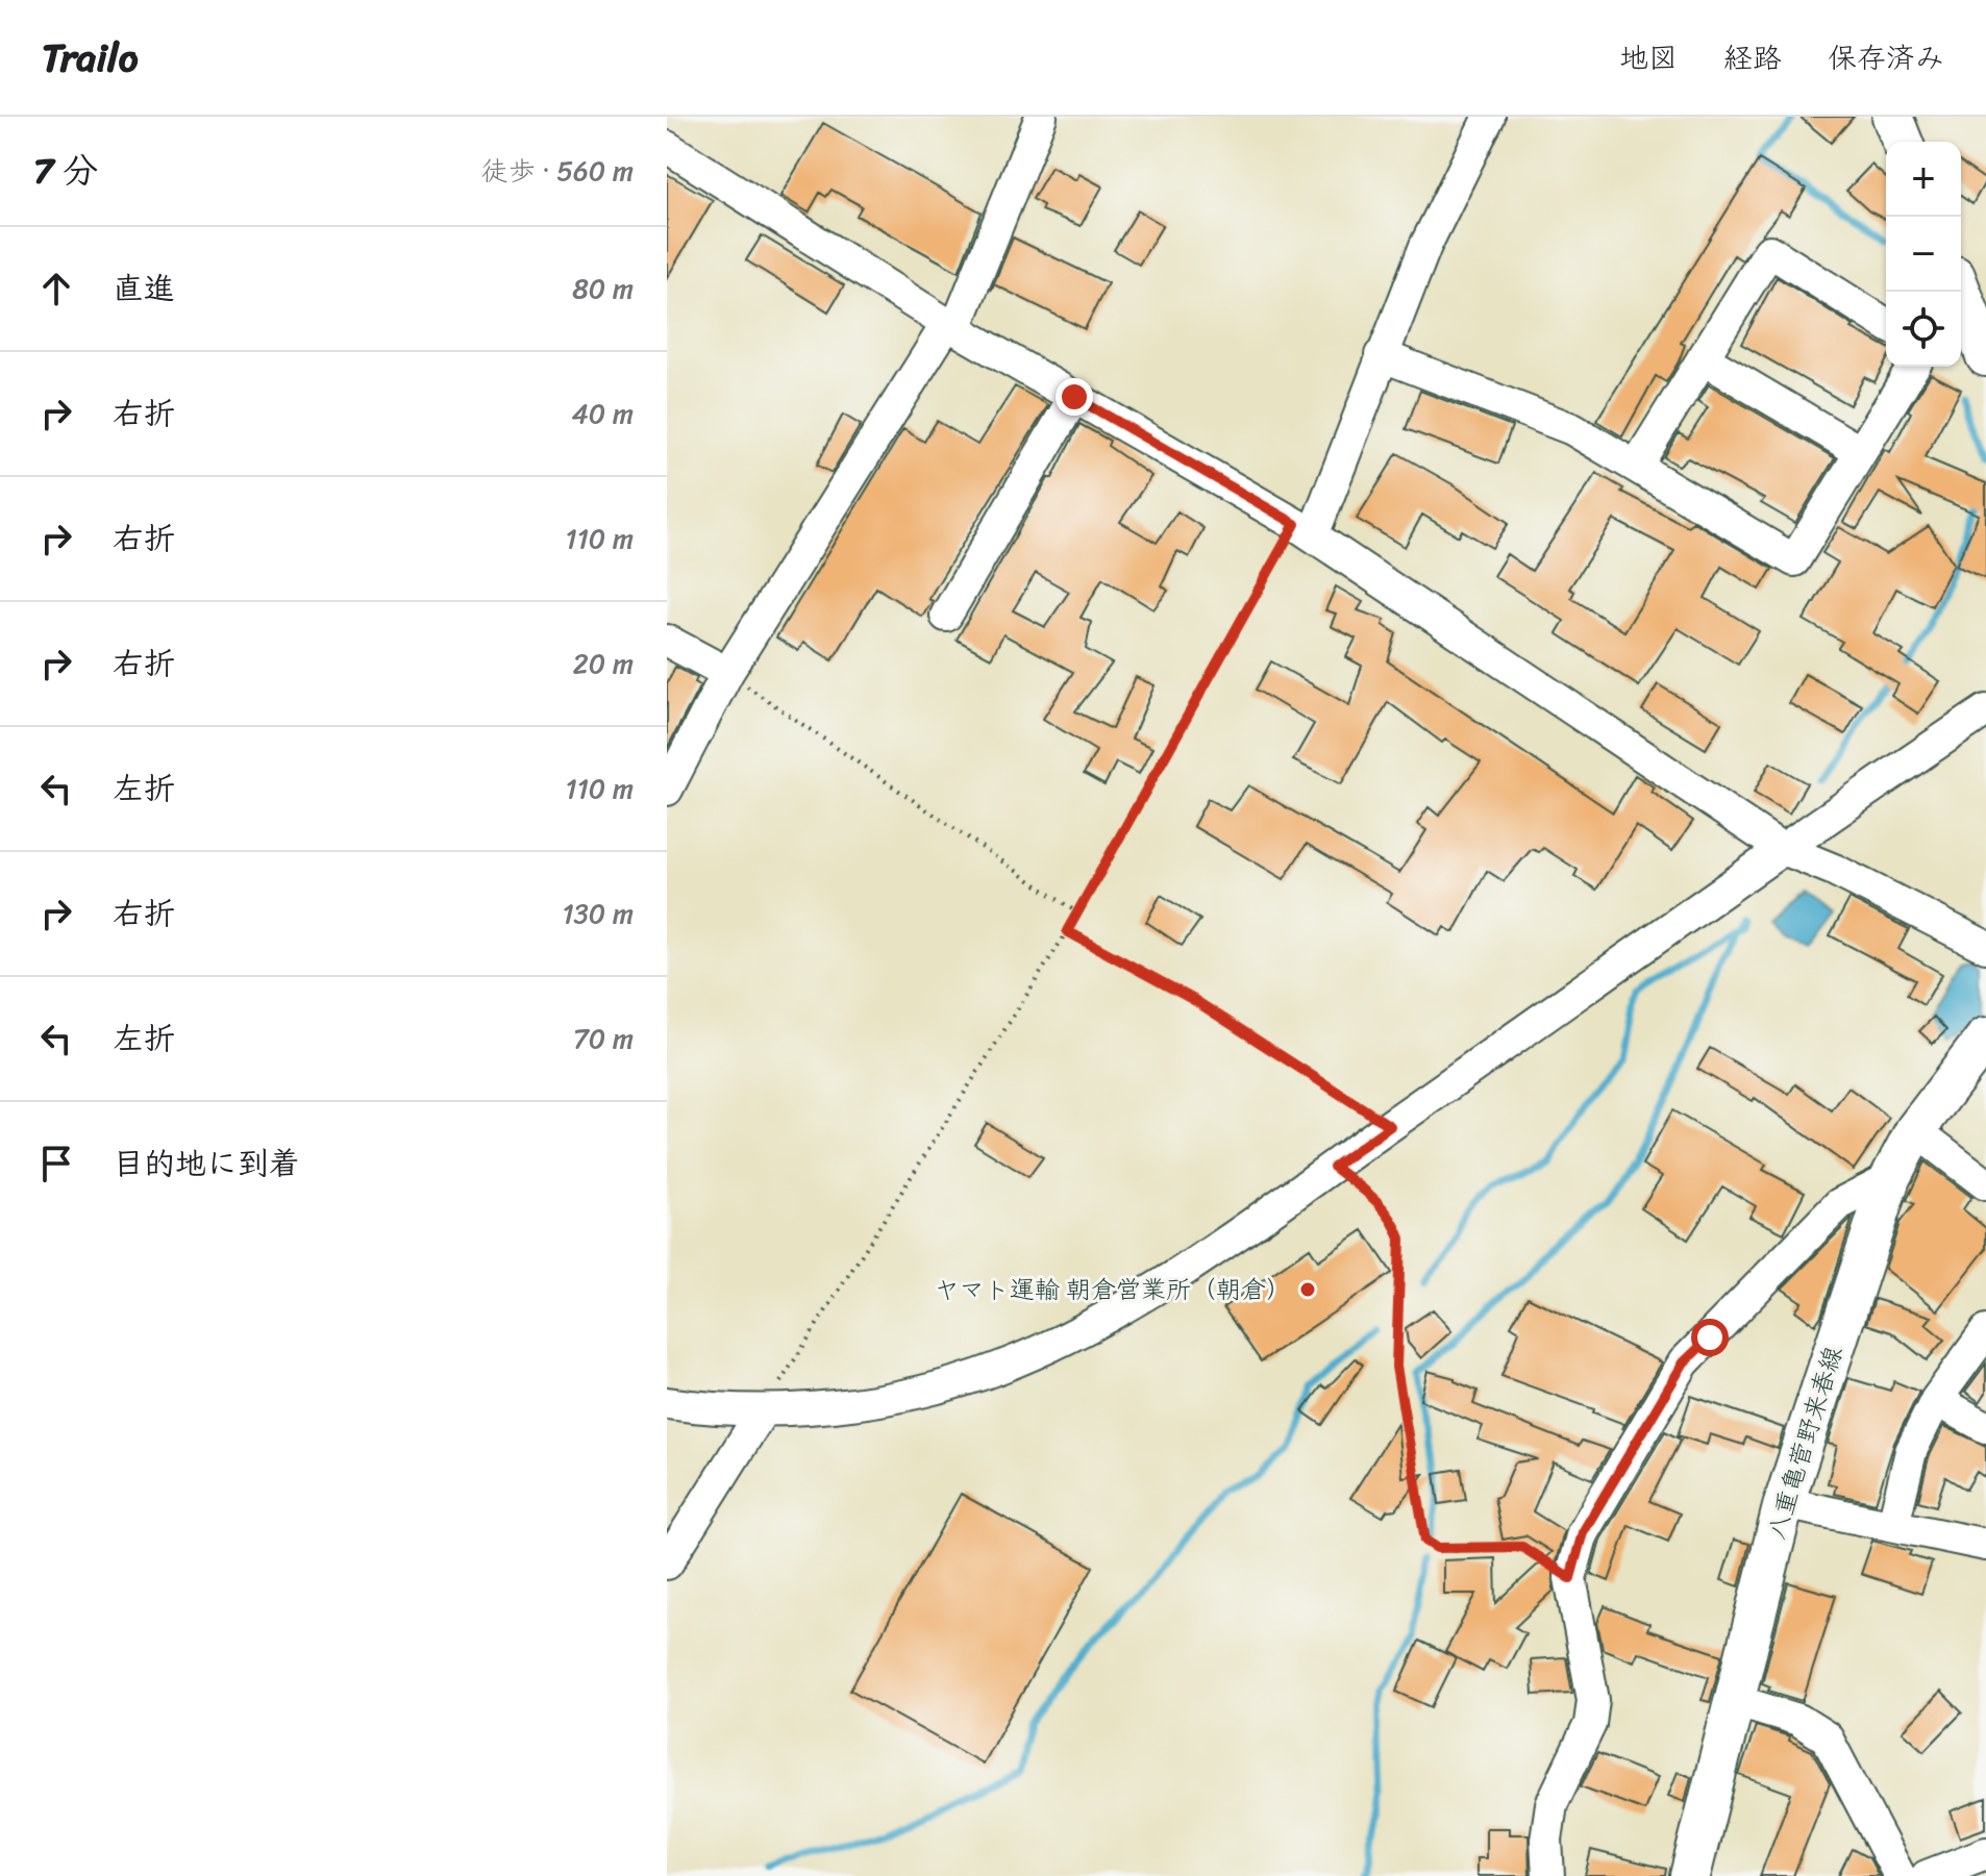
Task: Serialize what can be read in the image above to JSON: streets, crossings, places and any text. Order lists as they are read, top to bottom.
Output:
{
  "streets": {
    "main road": ["八重亀菅野来春線"]
  },
  "places": ["ヤマト運輸 朝倉営業所（朝倉）"],
  "page": {
    "header": "Trailo",
    "nav": ["地図", "経路", "保存済み"],
    "heading": ["7 分", "徒歩 · 560 m"],
    "map_buttons": ["+", "−"],
    "list": [
      ["直進", "80 m"],
      ["右折", "40 m"],
      ["右折", "110 m"],
      ["右折", "20 m"],
      ["左折", "110 m"],
      ["右折", "130 m"],
      ["左折", "70 m"],
      "目的地に到着"
    ]
  }
}
